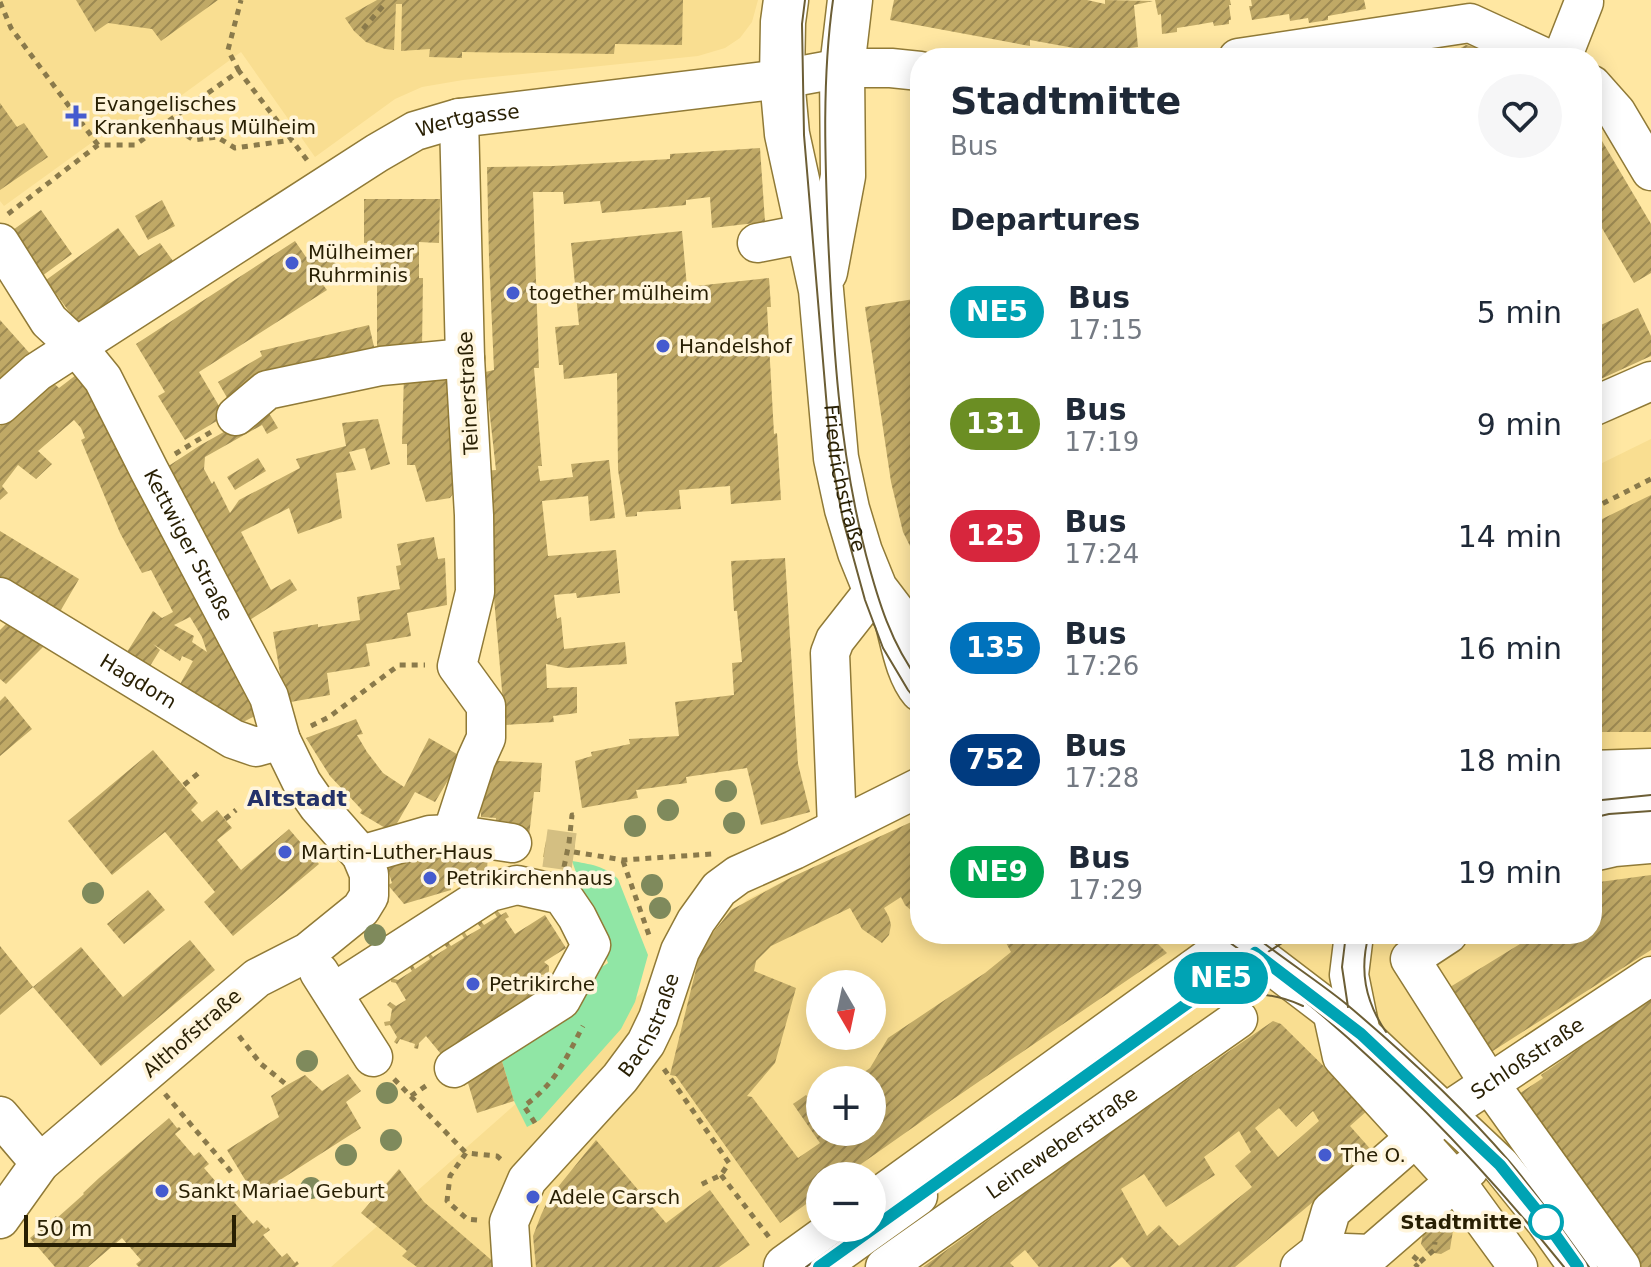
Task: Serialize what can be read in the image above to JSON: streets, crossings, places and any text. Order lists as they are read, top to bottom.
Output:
{
  "streets": {
    "main road": ["Friedrichstraße"],
    "street": [
      "Wertgasse",
      "Teinerstraße",
      "Kettwiger Straße",
      "Hagdorn",
      "Bachstraße",
      "Althofstraße",
      "Schloßstraße",
      "Leineweberstraße"
    ]
  },
  "crossings": [
    ["Wertgasse", "Teinerstraße"],
    ["Wertgasse", "Friedrichstraße"],
    ["Wertgasse", "Kettwiger Straße"],
    ["Kettwiger Straße", "Hagdorn"],
    ["Kettwiger Straße", "Althofstraße"]
  ],
  "districts": ["Altstadt"],
  "places": {
    "health": ["Evangelisches Krankenhaus Mülheim"],
    "other": [
      "Mülheimer Ruhrminis",
      "together mülheim",
      "Handelshof",
      "Martin-Luther-Haus",
      "Petrikirchenhaus",
      "Petrikirche",
      "The O.",
      "Sankt Mariae Geburt",
      "Adele Carsch",
      "Stadtmitte"
    ]
  },
  "lines": ["bus line NE5"],
  "scale_bar": "50 m",
  "north": "bottom",
  "page": {
    "on_map": "NE5",
    "heading": [
      ["Stadtmitte", "Bus"],
      "Departures"
    ],
    "list": [
      {
        "mark": "NE5",
        "name": "Bus",
        "note": "17:15",
        "value": "5 min"
      },
      {
        "mark": "131",
        "name": "Bus",
        "note": "17:19",
        "value": "9 min"
      },
      {
        "mark": "125",
        "name": "Bus",
        "note": "17:24",
        "value": "14 min"
      },
      {
        "mark": "135",
        "name": "Bus",
        "note": "17:26",
        "value": "16 min"
      },
      {
        "mark": "752",
        "name": "Bus",
        "note": "17:28",
        "value": "18 min"
      },
      {
        "mark": "NE9",
        "name": "Bus",
        "note": "17:29",
        "value": "19 min"
      }
    ],
    "map_buttons": ["+", "−"],
    "scale": "50 m"
  }
}
